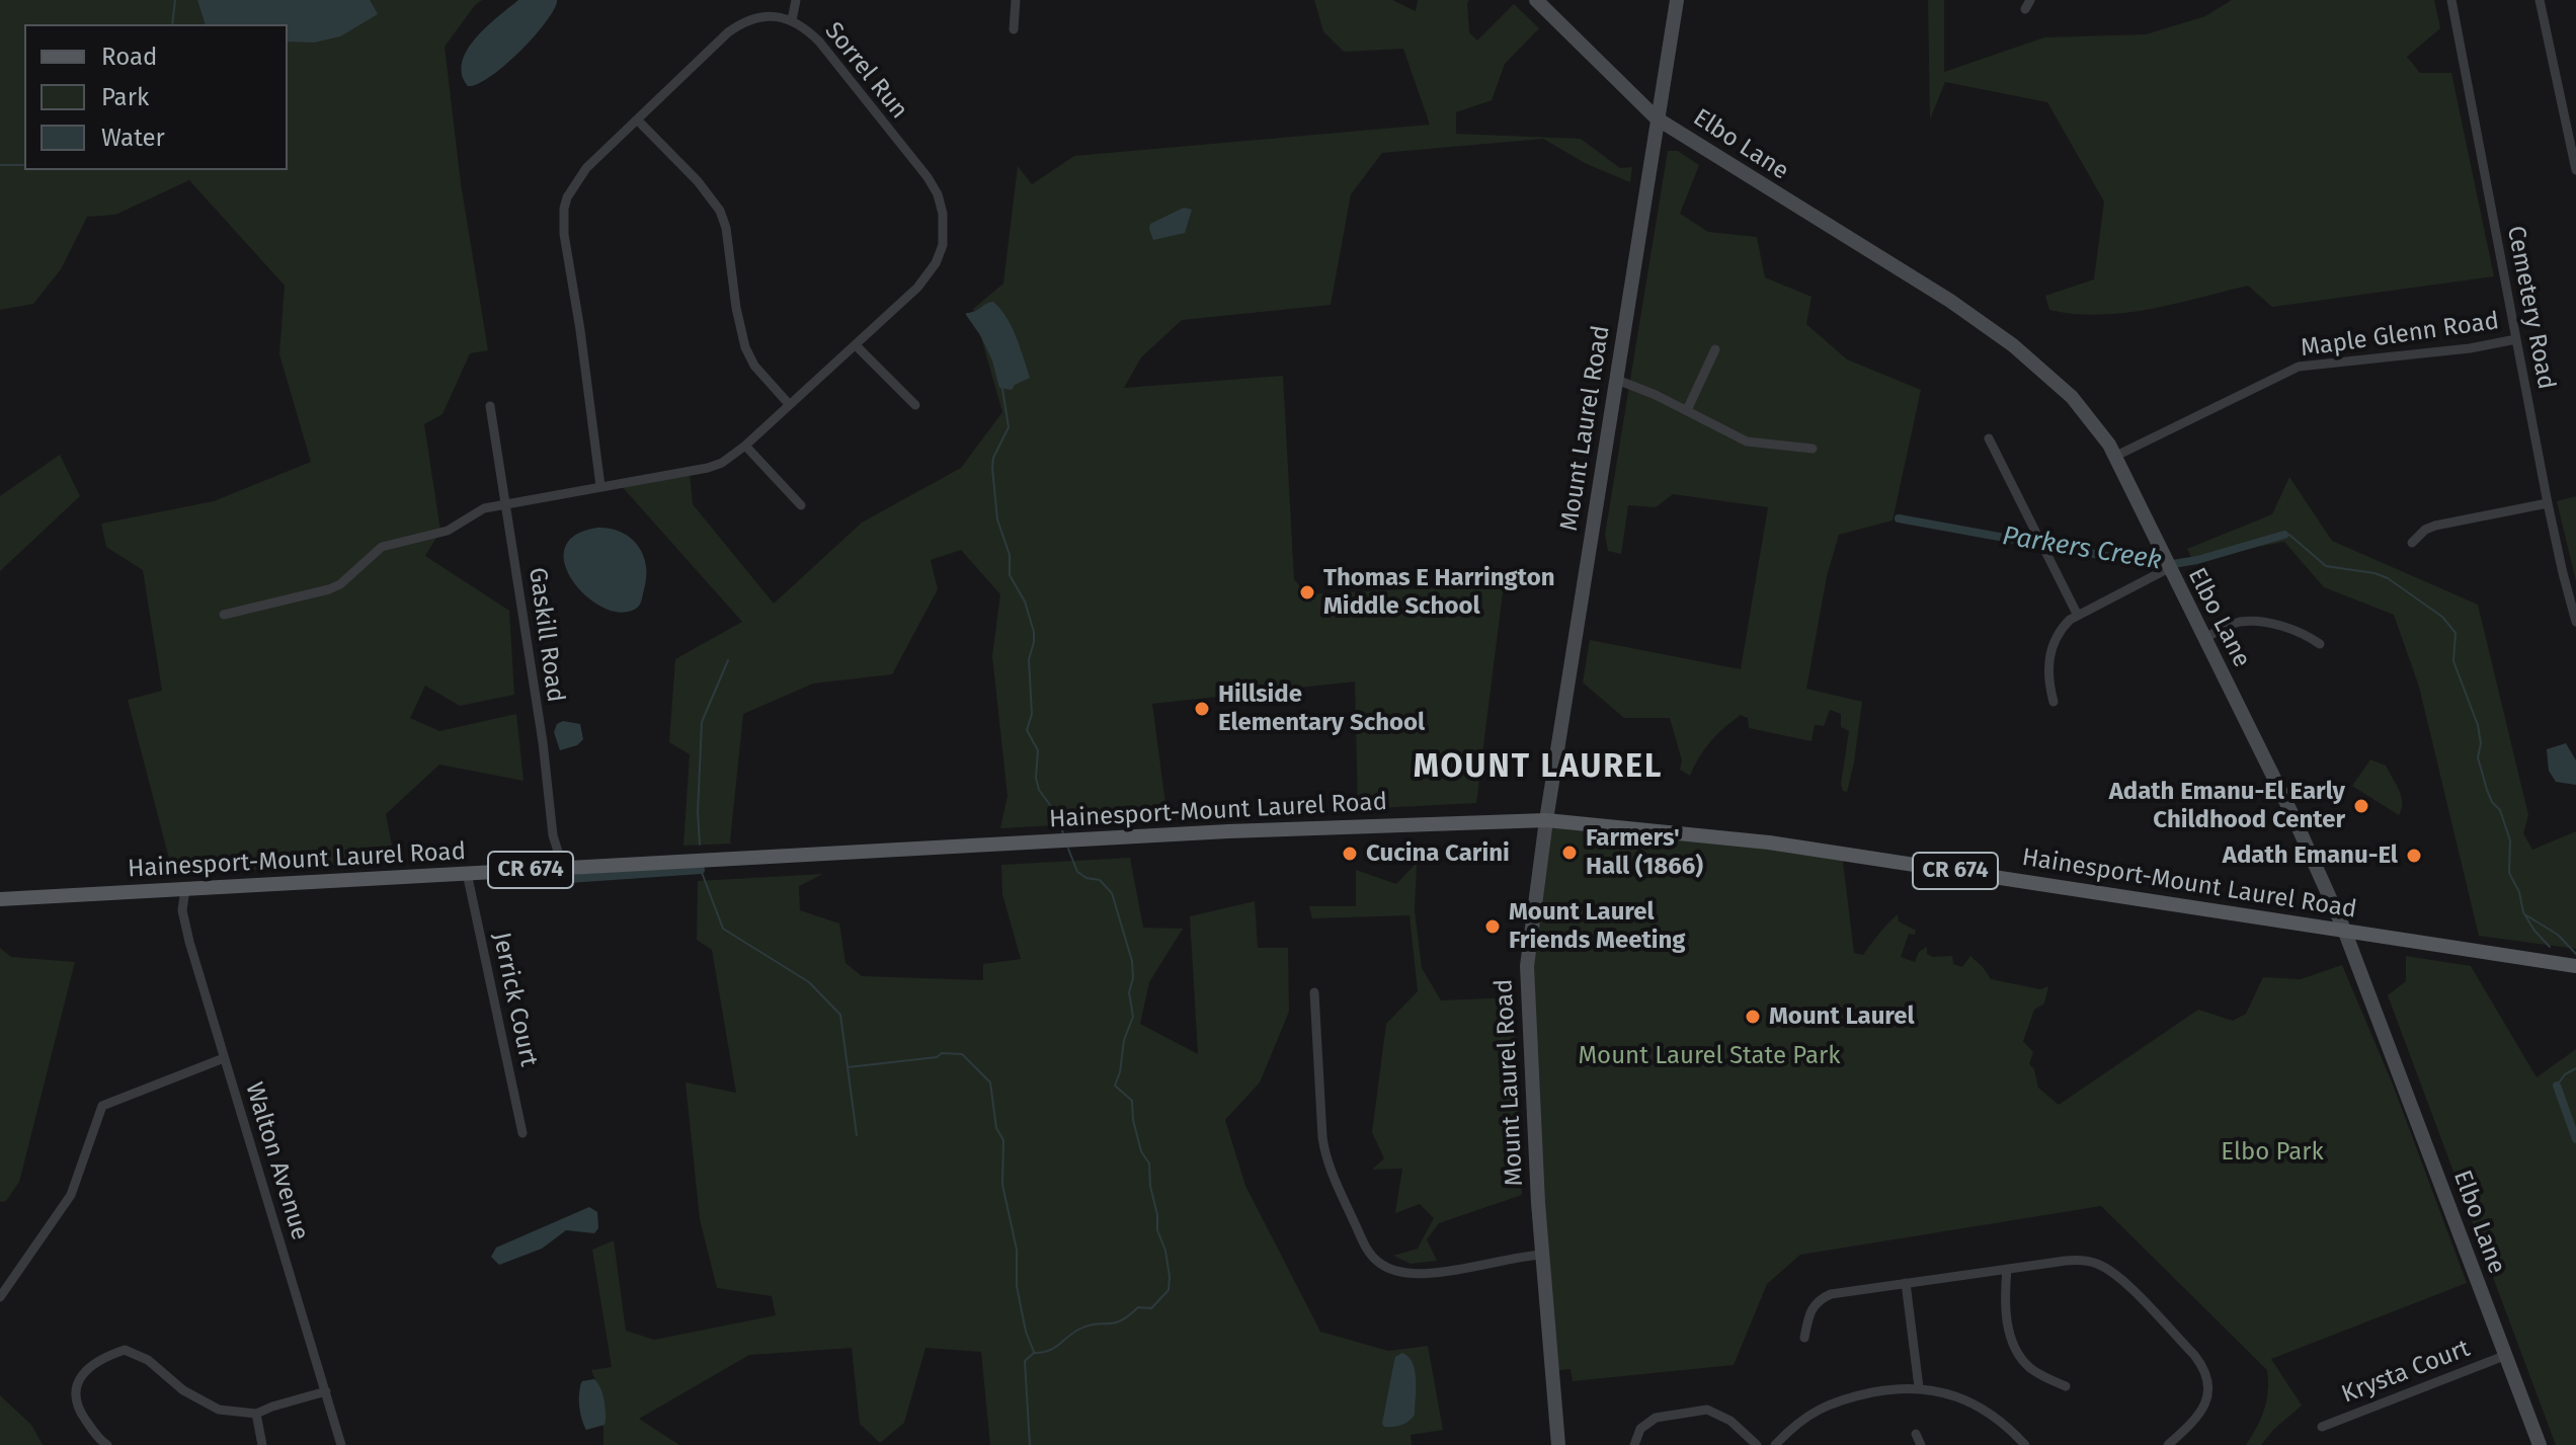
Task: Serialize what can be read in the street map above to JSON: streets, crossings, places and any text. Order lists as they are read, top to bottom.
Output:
{
  "streets": {
    "main road": ["Hainesport-Mount Laurel Road", "CR 674"],
    "street": [
      "Sorrel Run",
      "Elbo Lane",
      "Cemetery Road",
      "Maple Glenn Road",
      "Mount Laurel Road",
      "Gaskill Road",
      "Jerrick Court",
      "Walton Avenue",
      "Krysta Court"
    ]
  },
  "crossings": [
    ["Sorrel Run", "Gaskill Road"],
    ["Elbo Lane", "Maple Glenn Road"],
    ["Elbo Lane", "Mount Laurel Road"],
    ["Elbo Lane", "Hainesport-Mount Laurel Road"],
    ["Elbo Lane", "Krysta Court"],
    ["Cemetery Road", "Maple Glenn Road"],
    ["Mount Laurel Road", "Hainesport-Mount Laurel Road"],
    ["Gaskill Road", "Hainesport-Mount Laurel Road"],
    ["Hainesport-Mount Laurel Road", "Jerrick Court"],
    ["Hainesport-Mount Laurel Road", "Walton Avenue"]
  ],
  "districts": ["MOUNT LAUREL"],
  "water": ["Parkers Creek"],
  "parks": ["Mount Laurel State Park", "Elbo Park"],
  "places": [
    "Thomas E Harrington Middle School",
    "Hillside Elementary School",
    "Adath Emanu-El Early Childhood Center",
    "Farmers' Hall (1866)",
    "Cucina Carini",
    "Adath Emanu-El",
    "Mount Laurel Friends Meeting",
    "Mount Laurel"
  ],
  "legend": ["Road", "Park", "Water"]
}
